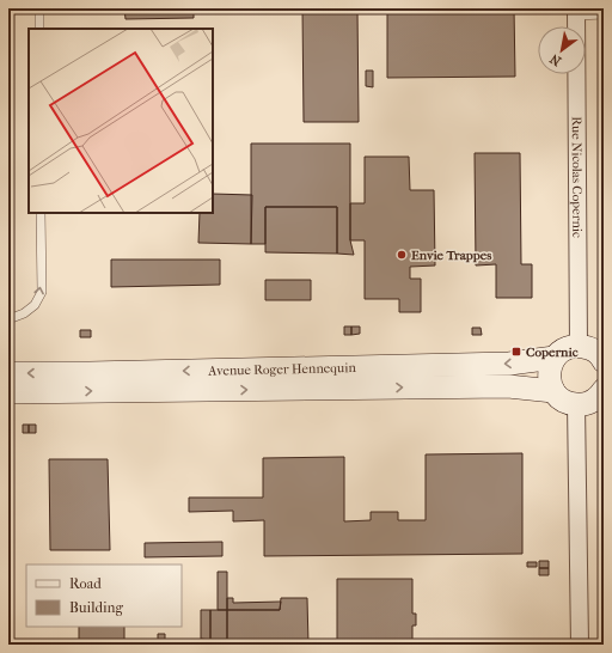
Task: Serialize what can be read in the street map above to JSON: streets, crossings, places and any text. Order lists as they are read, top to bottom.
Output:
{
  "streets": {
    "street": ["Rue Nicolas Copernic", "Avenue Roger Hennequin"]
  },
  "crossings": [
    ["Rue Nicolas Copernic", "Avenue Roger Hennequin"]
  ],
  "places": {
    "other": ["Envie Trappes"],
    "transit": ["Copernic"]
  },
  "legend": ["Road", "Building"],
  "north": "bottom left"
}
